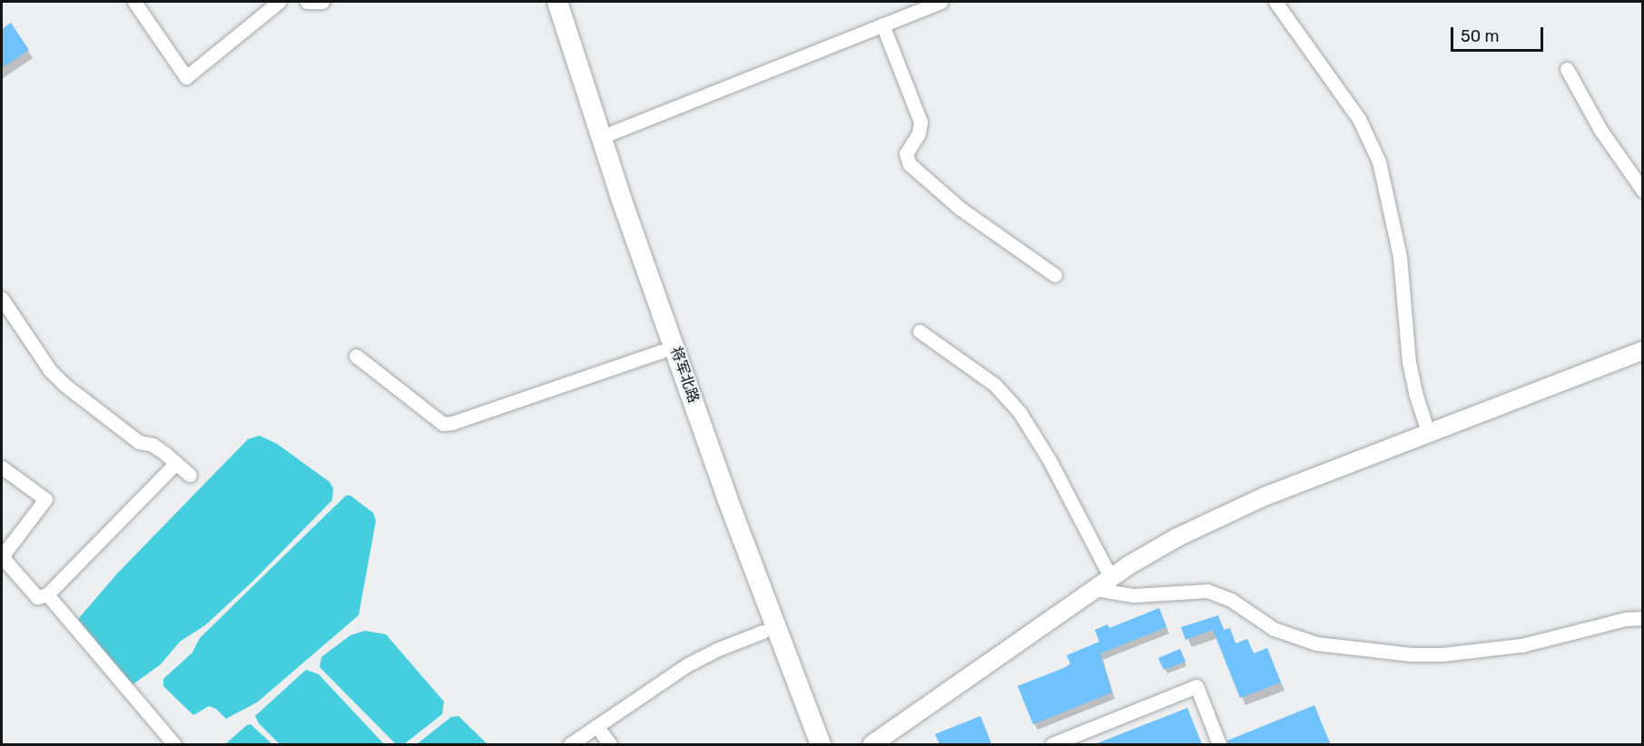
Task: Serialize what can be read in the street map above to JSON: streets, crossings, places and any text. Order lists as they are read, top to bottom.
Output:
{
  "streets": {
    "highway": ["将军北路"]
  },
  "scale_bar": "50 m"
}
